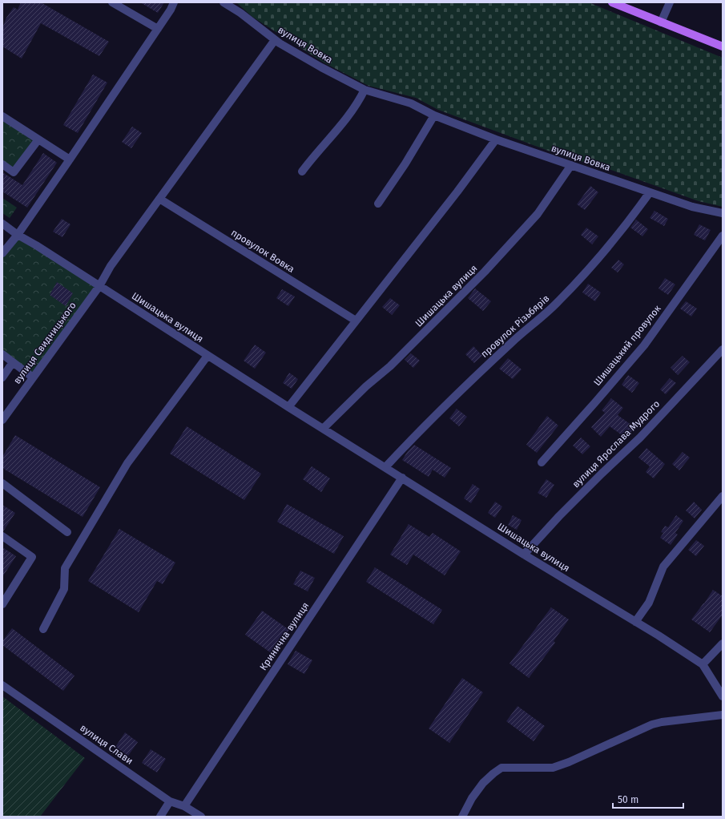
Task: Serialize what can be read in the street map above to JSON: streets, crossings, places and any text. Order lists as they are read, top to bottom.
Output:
{
  "streets": {
    "street": [
      "вулиця Вовка",
      "провулок Вовка",
      "Шишацька вулиця",
      "провулок Різьбярів",
      "вулиця Свидницького",
      "Шишацький провулок",
      "вулиця Ярослава Мудрого",
      "Кринична вулиця",
      "вулиця Слави"
    ]
  },
  "crossings": [
    ["вулиця Вовка", "Шишацька вулиця"],
    ["вулиця Вовка", "провулок Різьбярів"],
    ["вулиця Вовка", "вулиця Свидницького"],
    ["провулок Вовка", "вулиця Свидницького"],
    ["Шишацька вулиця", "провулок Різьбярів"],
    ["Шишацька вулиця", "вулиця Свидницького"],
    ["Шишацька вулиця", "вулиця Ярослава Мудрого"],
    ["Шишацька вулиця", "Кринична вулиця"],
    ["Кринична вулиця", "вулиця Слави"]
  ],
  "scale_bar": "50 m"
}
